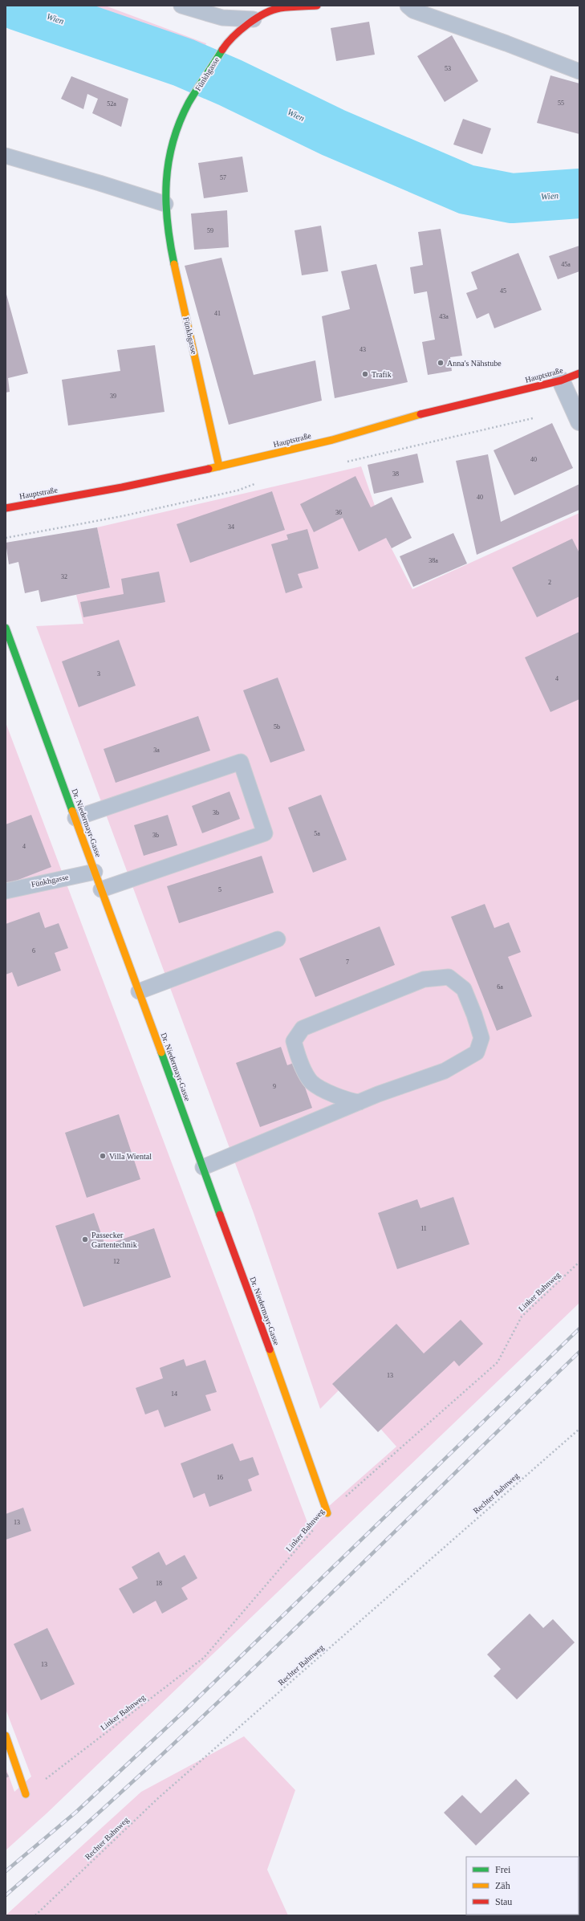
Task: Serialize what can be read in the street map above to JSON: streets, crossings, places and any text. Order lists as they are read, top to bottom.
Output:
{
  "streets": {
    "street": ["Fünkhgasse", "Hauptstraße", "Dr. Niedermayr-Gasse"],
    "path": ["Linker Bahnweg", "Rechter Bahnweg"]
  },
  "crossings": [
    ["Fünkhgasse", "Hauptstraße"],
    ["Fünkhgasse", "Dr. Niedermayr-Gasse"],
    ["Dr. Niedermayr-Gasse", "Linker Bahnweg"]
  ],
  "water": ["Wien"],
  "places": [
    "Anna's Nähstube",
    "Trafik",
    "Villa Wiental",
    "Passecker Gartentechnik"
  ],
  "house_numbers": [
    "53",
    "55",
    "52a",
    "57",
    "59",
    "45a",
    "45",
    "41",
    "43a",
    "43",
    "39",
    "40",
    "38",
    "40",
    "36",
    "34",
    "38a",
    "32",
    "2",
    "3",
    "4",
    "5b",
    "3a",
    "3b",
    "5a",
    "3b",
    "4",
    "5",
    "6",
    "7",
    "6a",
    "9",
    "11",
    "12",
    "13",
    "14",
    "16",
    "13",
    "18",
    "13"
  ],
  "legend": ["Frei", "Zäh", "Stau"]
}
